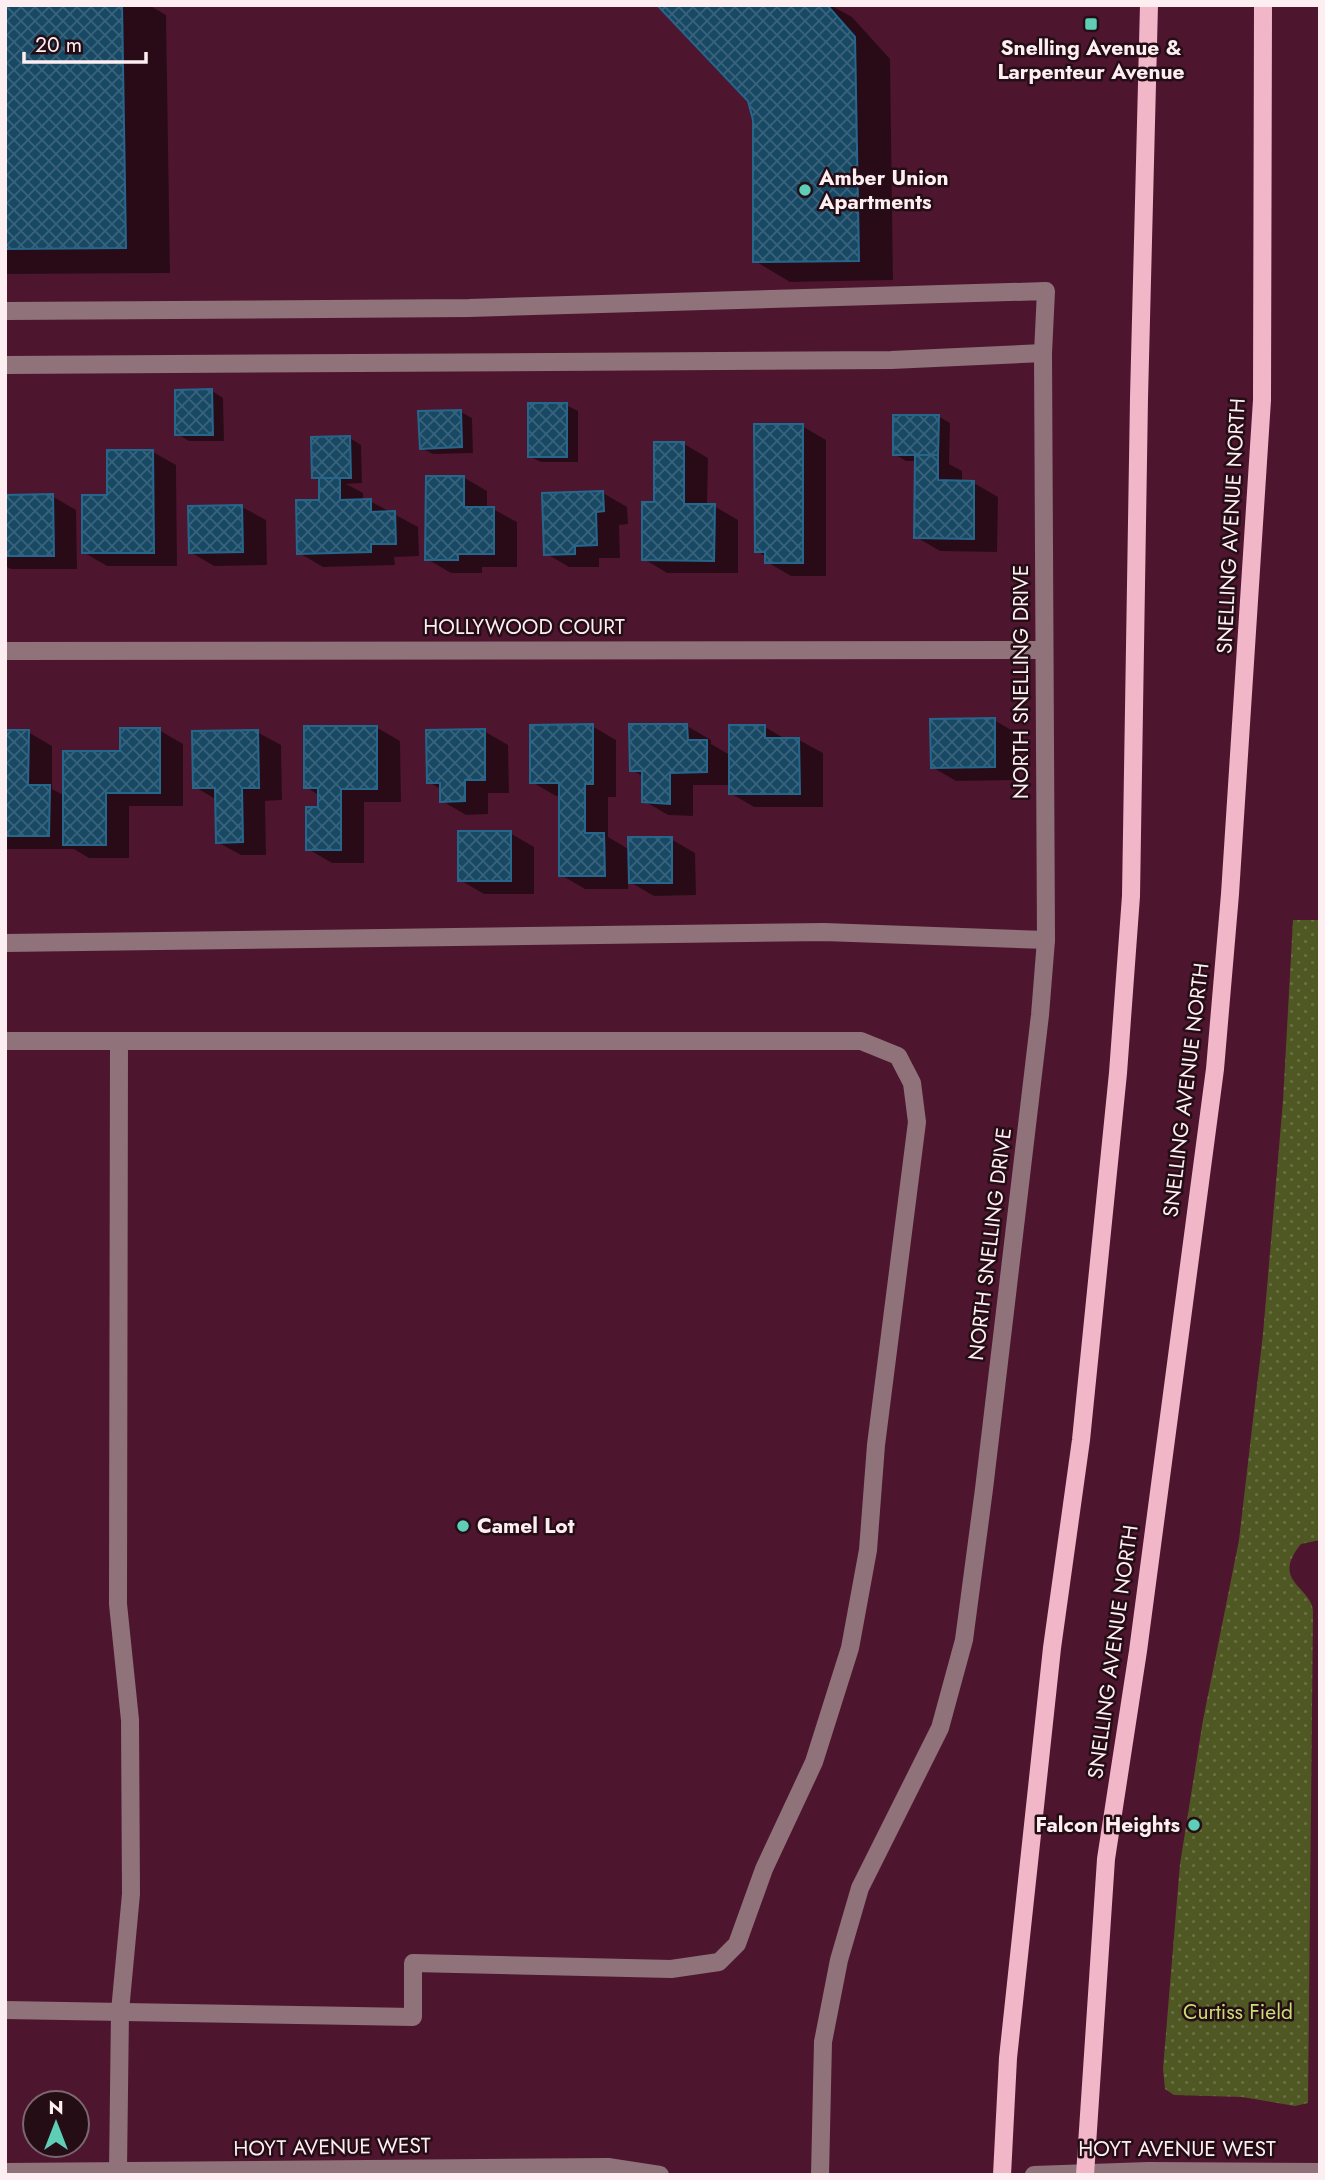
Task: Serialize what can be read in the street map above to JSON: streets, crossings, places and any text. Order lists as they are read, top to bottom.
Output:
{
  "streets": {
    "main road": ["SNELLING AVENUE NORTH"],
    "street": ["HOLLYWOOD COURT", "NORTH SNELLING DRIVE", "HOYT AVENUE WEST"]
  },
  "crossings": [
    ["SNELLING AVENUE NORTH", "HOYT AVENUE WEST"],
    ["HOLLYWOOD COURT", "NORTH SNELLING DRIVE"]
  ],
  "parks": ["Curtiss Field"],
  "places": {
    "transit": ["Snelling Avenue & Larpenteur Avenue"],
    "other": ["Amber Union Apartments", "Camel Lot", "Falcon Heights"]
  },
  "scale_bar": "20 m",
  "north": "top"
}
